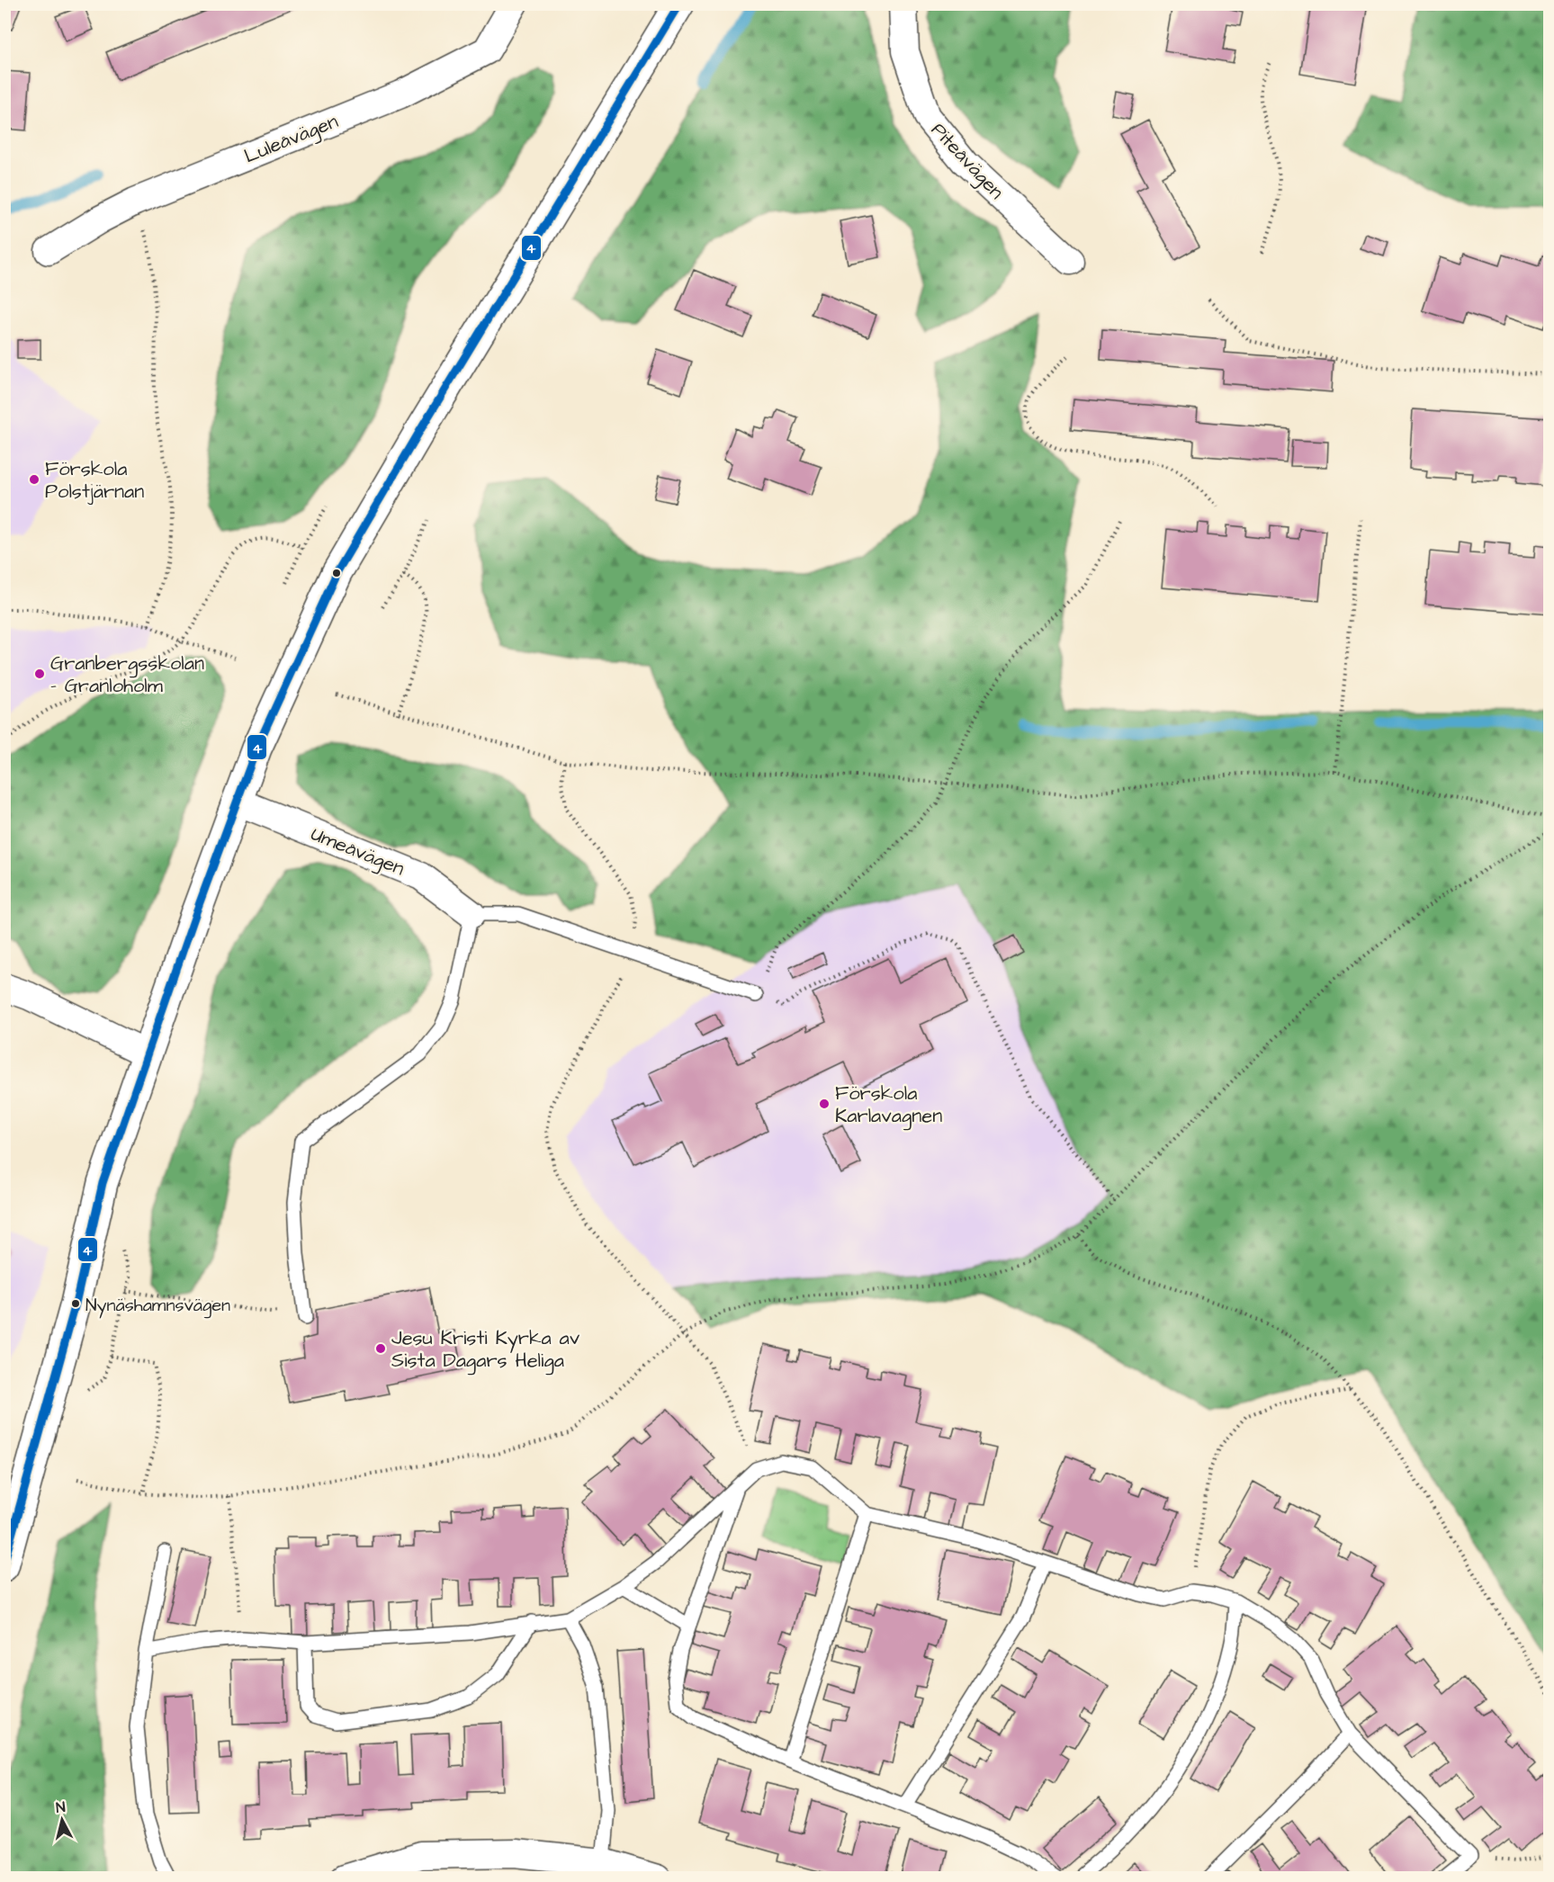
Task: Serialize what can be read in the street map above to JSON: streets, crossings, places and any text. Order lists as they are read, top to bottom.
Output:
{
  "streets": {
    "street": ["Luleåvägen", "Piteåvägen", "Umeåvägen"]
  },
  "places": [
    "Förskola Polstjärnan",
    "Granbergsskolan – Granloholm",
    "Förskola Karlavagnen",
    "Nynäshamnsvägen",
    "Jesu Kristi Kyrka av Sista Dagars Heliga"
  ],
  "lines": ["transit line 4"],
  "north": "top"
}
